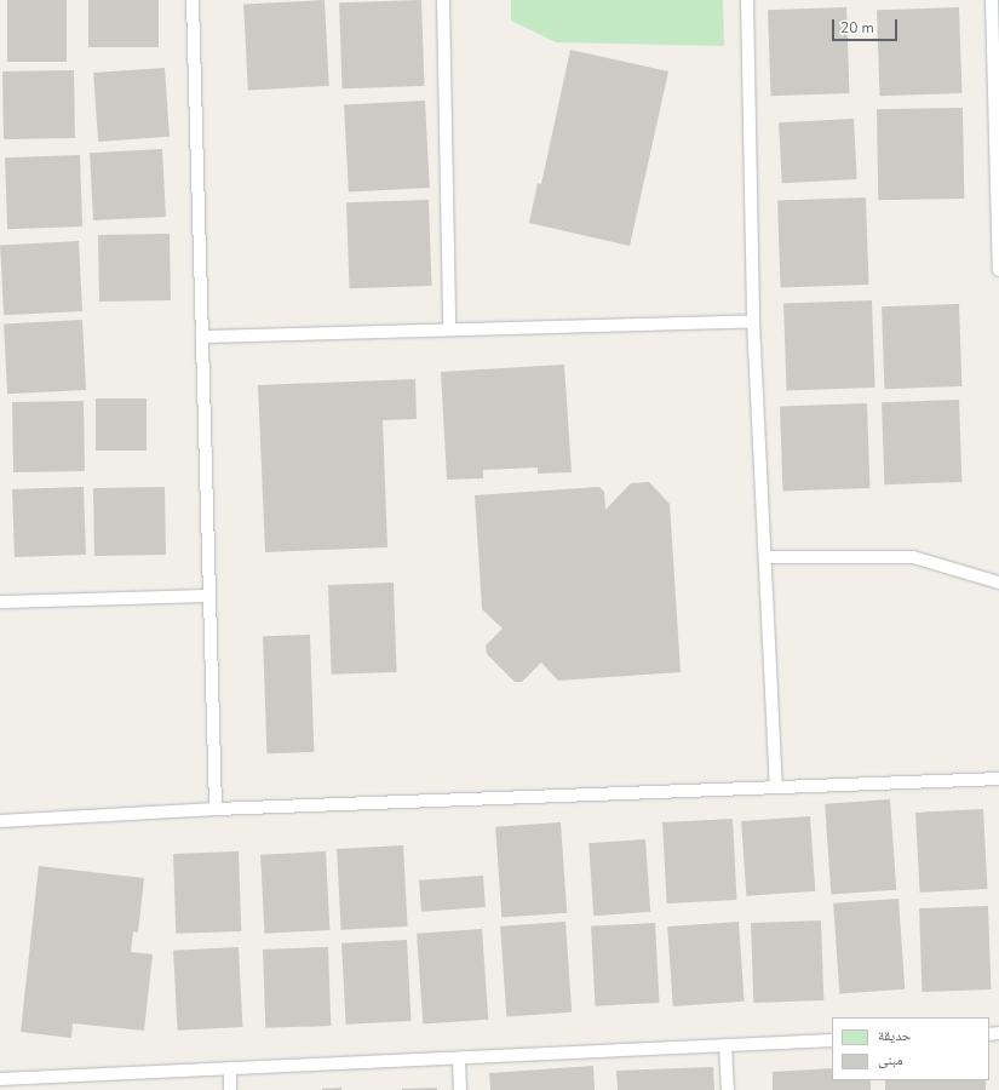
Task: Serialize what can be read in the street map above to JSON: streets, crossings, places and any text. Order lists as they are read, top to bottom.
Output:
{
  "legend": ["حديقة", "مبنى"],
  "scale_bar": "20 m"
}
